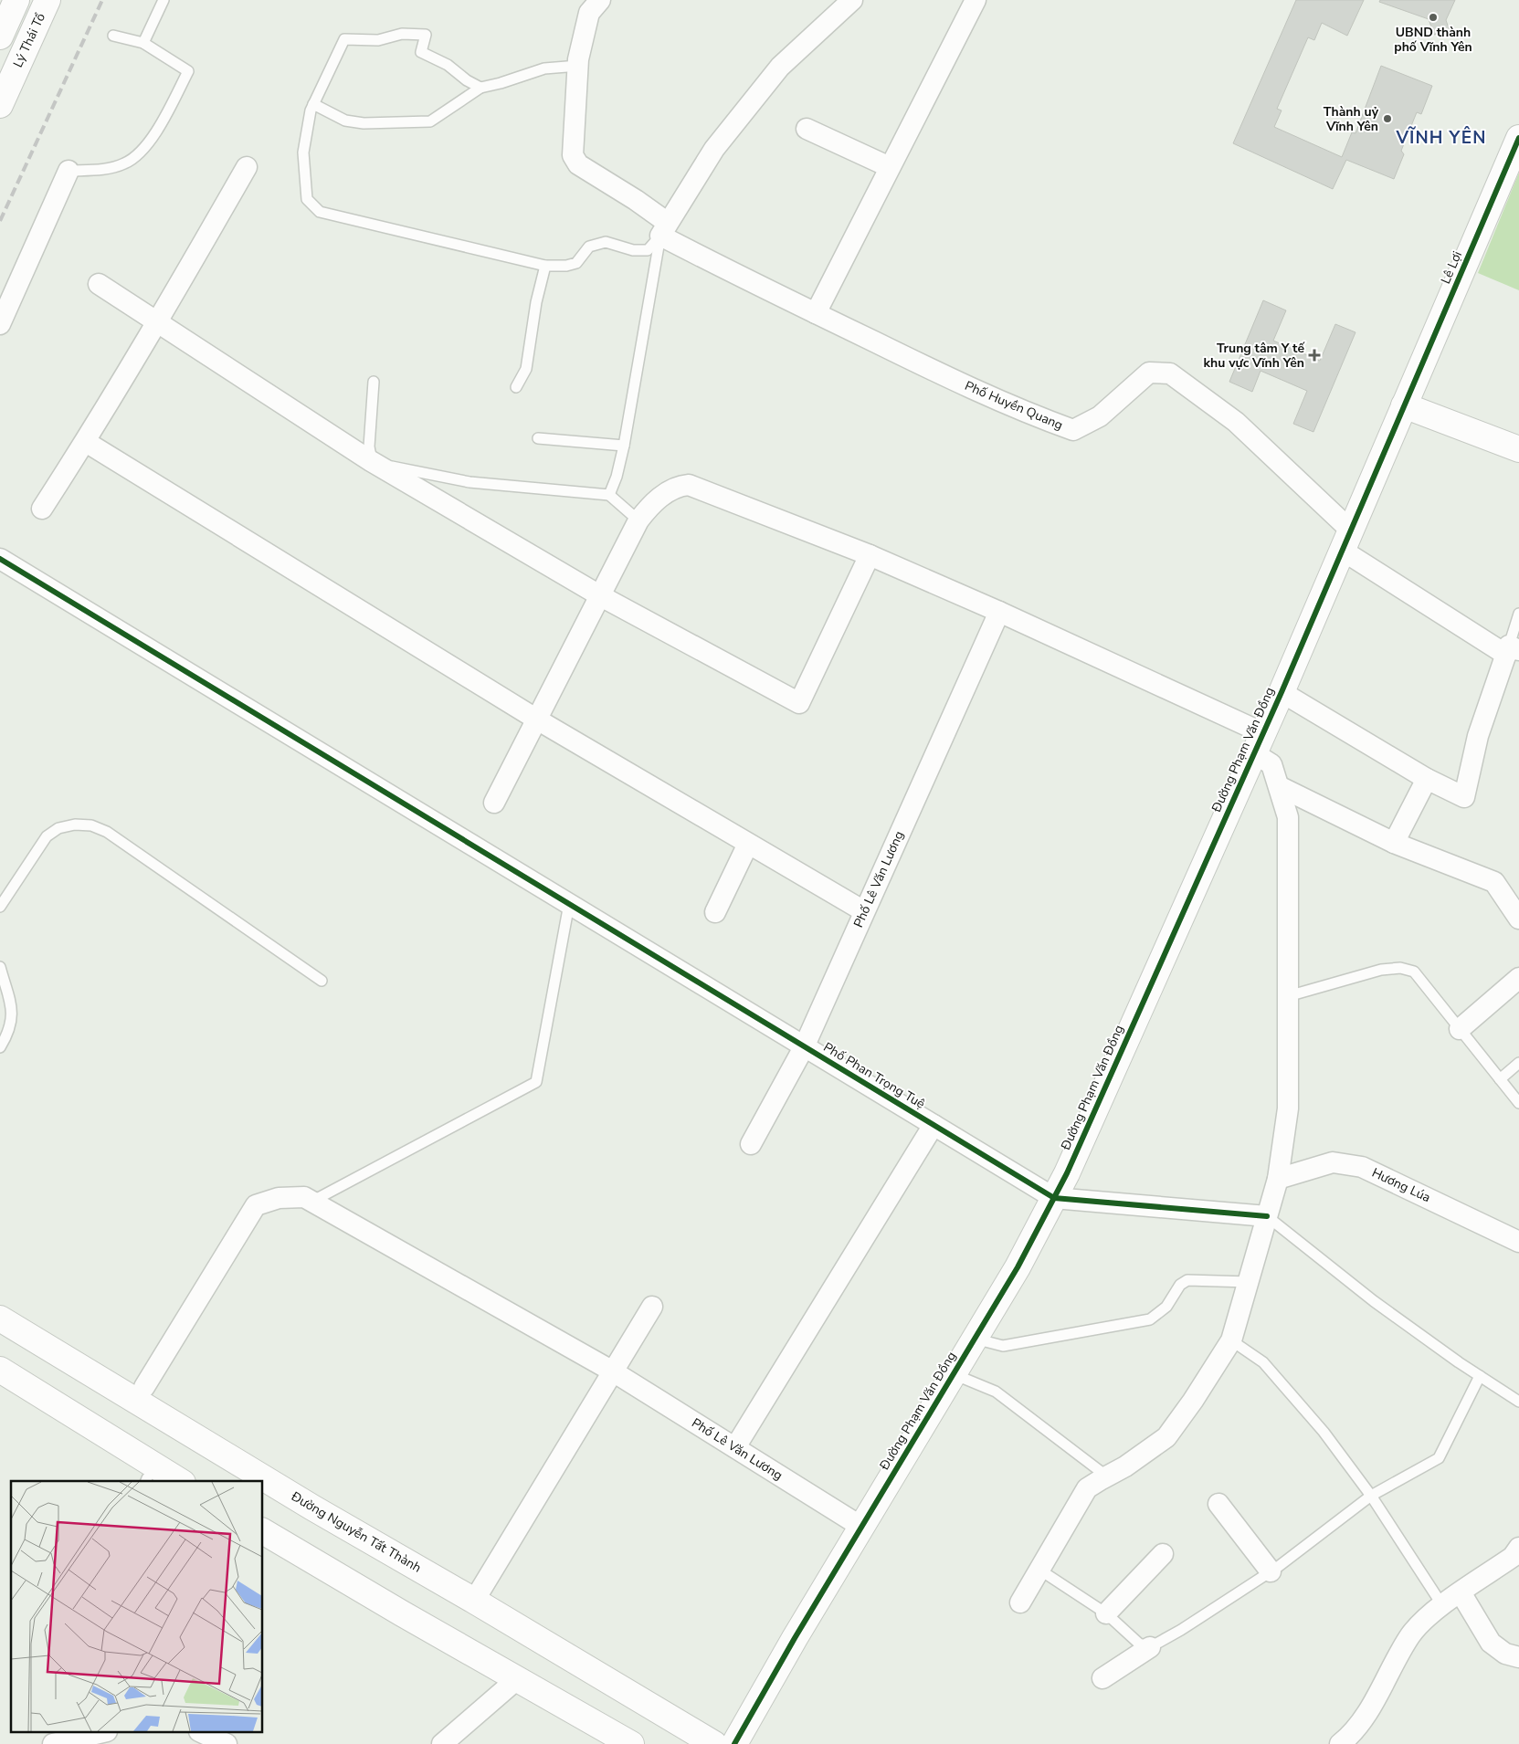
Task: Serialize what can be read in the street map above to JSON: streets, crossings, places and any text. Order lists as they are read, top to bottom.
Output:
{
  "streets": {
    "main road": [
      "Lý Thái Tổ",
      "Lê Lợi",
      "Đường Phạm Văn Đồng",
      "Đường Nguyễn Tất Thành"
    ],
    "street": [
      "Phố Huyền Quang",
      "Phố Lê Văn Lương",
      "Phố Phan Trọng Tuệ",
      "Hương Lúa"
    ]
  },
  "crossings": [
    ["Lê Lợi", "Đường Phạm Văn Đồng"],
    ["Phố Huyền Quang", "Đường Phạm Văn Đồng"],
    ["Đường Phạm Văn Đồng", "Phố Lê Văn Lương"],
    ["Đường Phạm Văn Đồng", "Phố Phan Trọng Tuệ"],
    ["Phố Lê Văn Lương", "Phố Phan Trọng Tuệ"]
  ],
  "districts": ["VĨNH YÊN"],
  "places": {
    "other": ["UBND thành phố Vĩnh Yên", "Thành uỷ Vĩnh Yên"],
    "health": ["Trung tâm Y tế khu vực Vĩnh Yên"]
  }
}
